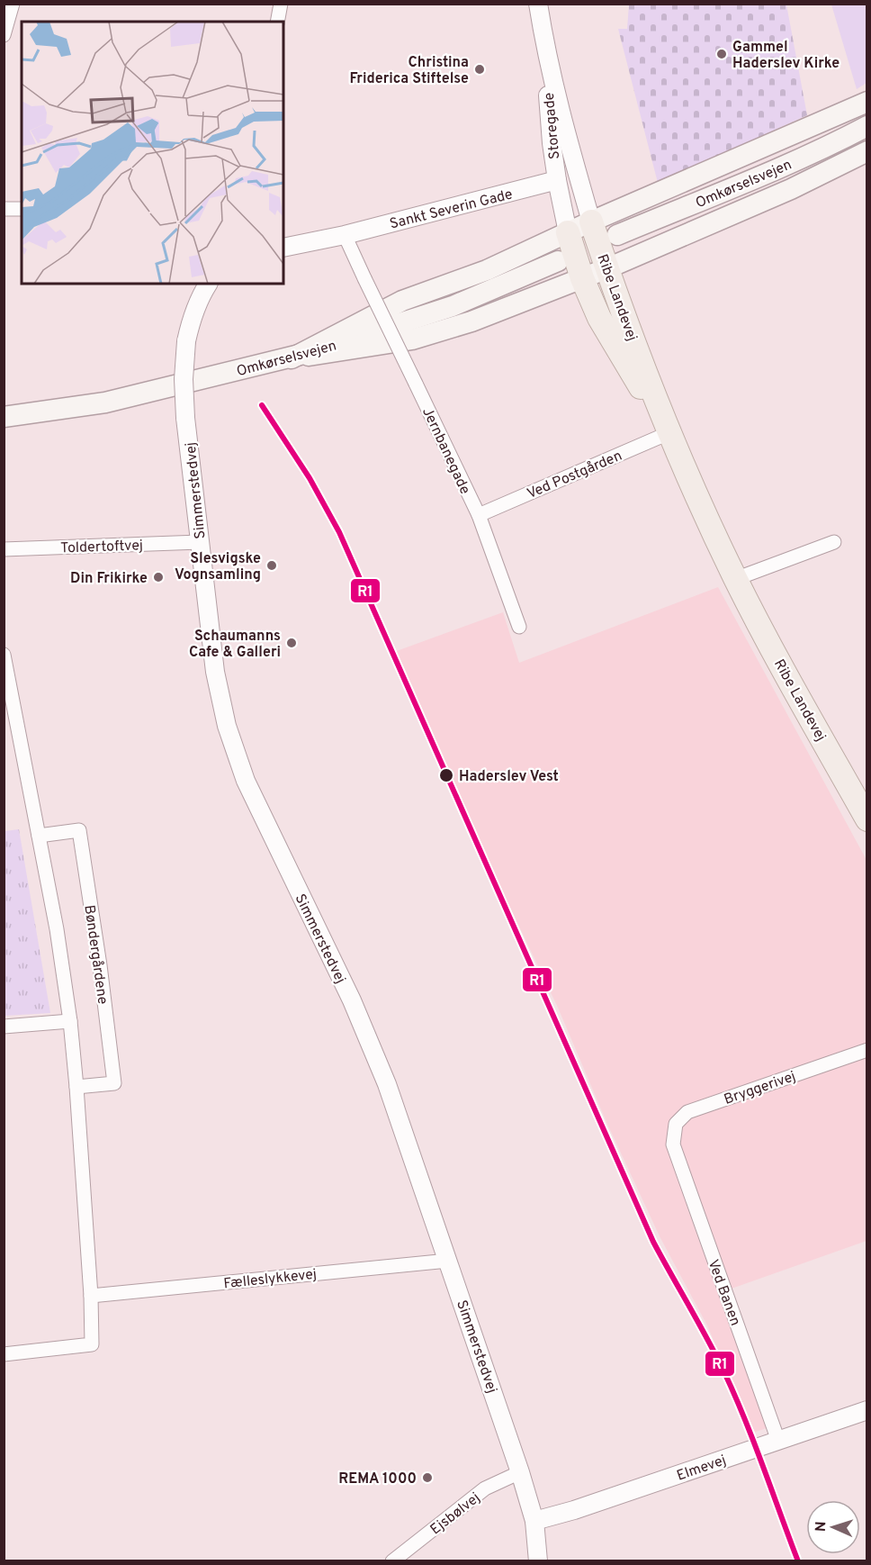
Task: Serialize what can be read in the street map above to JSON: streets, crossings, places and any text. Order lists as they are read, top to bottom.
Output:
{
  "streets": {
    "main road": ["Omkørselsvejen", "Ribe Landevej"],
    "street": [
      "Storegade",
      "Sankt Severin Gade",
      "Jernbanegade",
      "Ved Postgården",
      "Simmerstedvej",
      "Toldertoftvej",
      "Bøndergårdene",
      "Bryggerivej",
      "Fælleslykkevej",
      "Ved Banen",
      "Elmevej",
      "Ejsbølvej"
    ]
  },
  "crossings": [
    ["Storegade", "Sankt Severin Gade"],
    ["Storegade", "Ribe Landevej"],
    ["Sankt Severin Gade", "Jernbanegade"],
    ["Ribe Landevej", "Ved Postgården"],
    ["Jernbanegade", "Ved Postgården"],
    ["Simmerstedvej", "Toldertoftvej"],
    ["Simmerstedvej", "Fælleslykkevej"],
    ["Simmerstedvej", "Elmevej"],
    ["Simmerstedvej", "Ejsbølvej"],
    ["Bryggerivej", "Ved Banen"],
    ["Ved Banen", "Elmevej"]
  ],
  "places": [
    "Gammel Haderslev Kirke",
    "Christina Friderica Stiftelse",
    "Slesvigske Vognsamling",
    "Din Frikirke",
    "Schaumanns Cafe & Galleri",
    "Haderslev Vest",
    "REMA 1000"
  ],
  "lines": ["transit line R1"],
  "north": "left"
}
